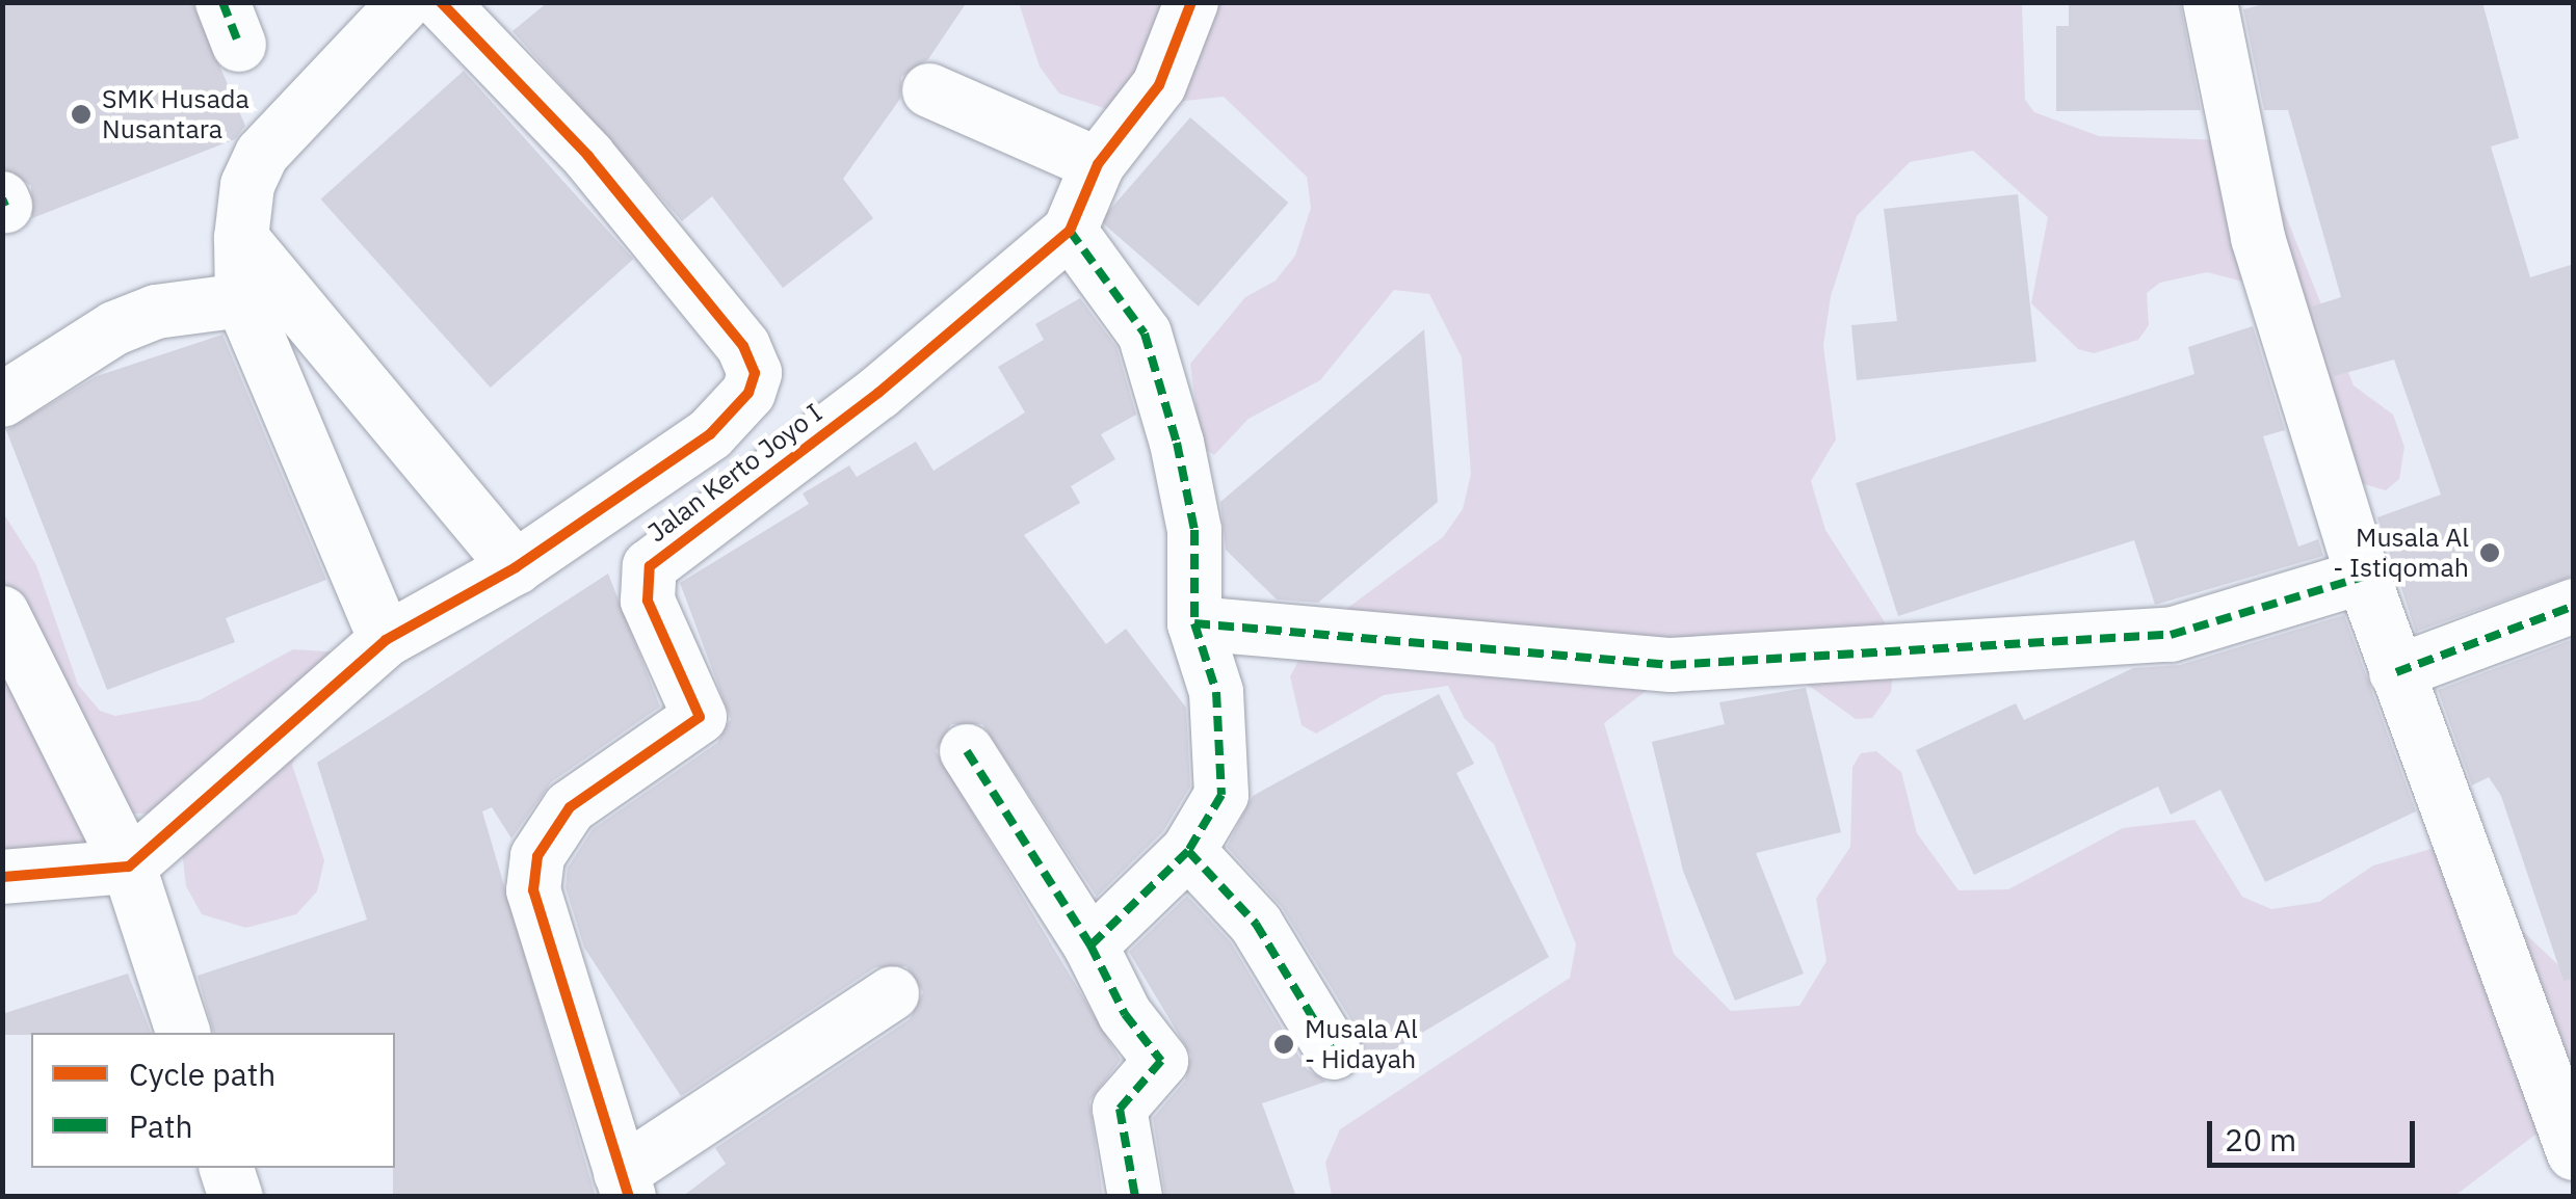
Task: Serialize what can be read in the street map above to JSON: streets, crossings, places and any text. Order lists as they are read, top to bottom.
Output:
{
  "streets": {
    "street": ["Jalan Kerto Joyo I"]
  },
  "places": ["SMK Husada Nusantara", "Musala Al - Istiqomah", "Musala Al - Hidayah"],
  "legend": ["Cycle path", "Path"],
  "scale_bar": "20 m"
}
